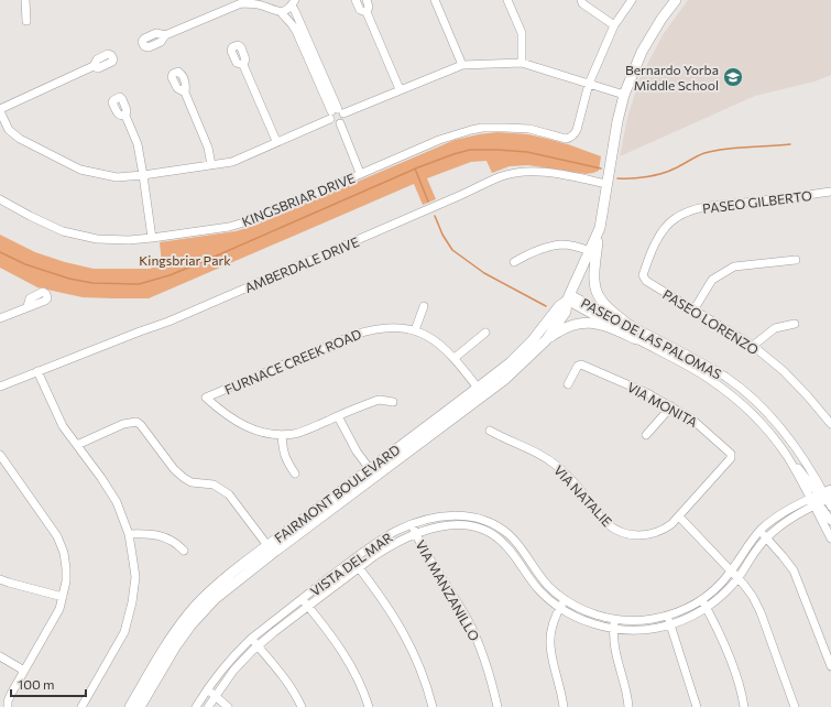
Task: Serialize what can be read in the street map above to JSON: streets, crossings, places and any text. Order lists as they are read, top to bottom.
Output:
{
  "streets": {
    "main road": ["FAIRMONT BOULEVARD"],
    "street": [
      "KINGSBRIAR DRIVE",
      "PASEO GILBERTO",
      "AMBERDALE DRIVE",
      "PASEO LORENZO",
      "PASEO DE LAS PALOMAS",
      "FURNACE CREEK ROAD",
      "VIA MONITA",
      "VIA NATALIE",
      "VISTA DEL MAR",
      "VIA MANZANILLO"
    ]
  },
  "crossings": [
    ["PASEO GILBERTO", "PASEO LORENZO"],
    ["AMBERDALE DRIVE", "FAIRMONT BOULEVARD"],
    ["PASEO DE LAS PALOMAS", "FAIRMONT BOULEVARD"],
    ["PASEO DE LAS PALOMAS", "VISTA DEL MAR"],
    ["FURNACE CREEK ROAD", "FAIRMONT BOULEVARD"],
    ["VIA MONITA", "VIA NATALIE"],
    ["VISTA DEL MAR", "VIA MANZANILLO"]
  ],
  "parks": ["Kingsbriar Park"],
  "places": {
    "school or university": ["Bernardo Yorba Middle School"]
  },
  "scale_bar": "100 m"
}
